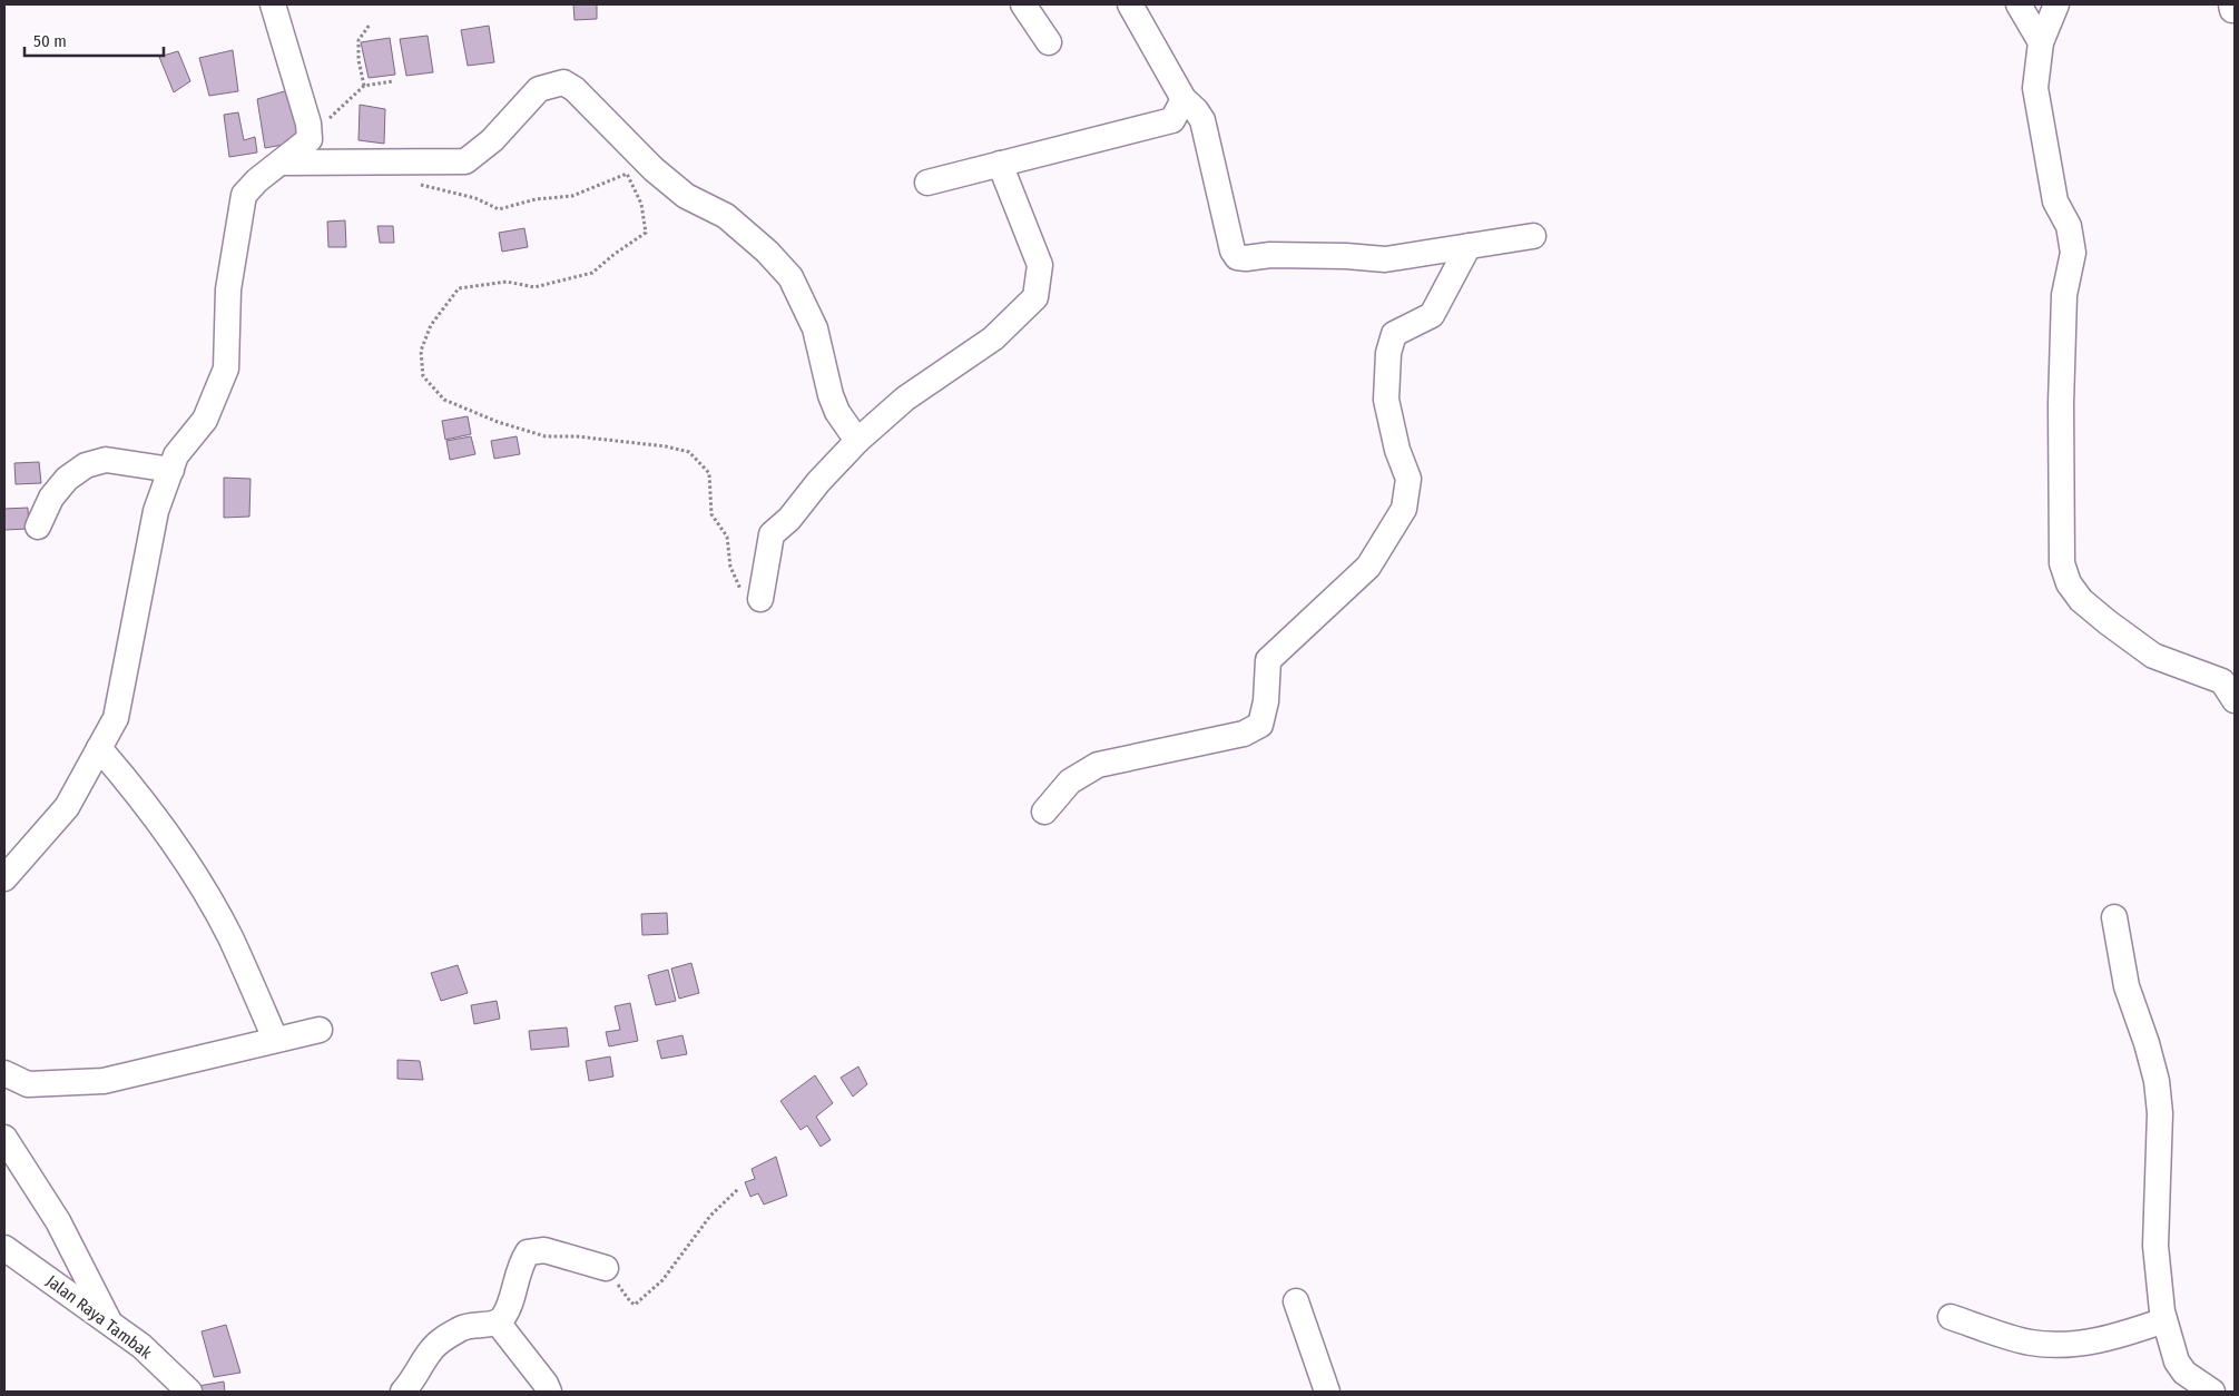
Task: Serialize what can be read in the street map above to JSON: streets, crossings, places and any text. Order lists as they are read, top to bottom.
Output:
{
  "streets": {
    "street": ["Jalan Raya Tambak"]
  },
  "scale_bar": "50 m"
}
